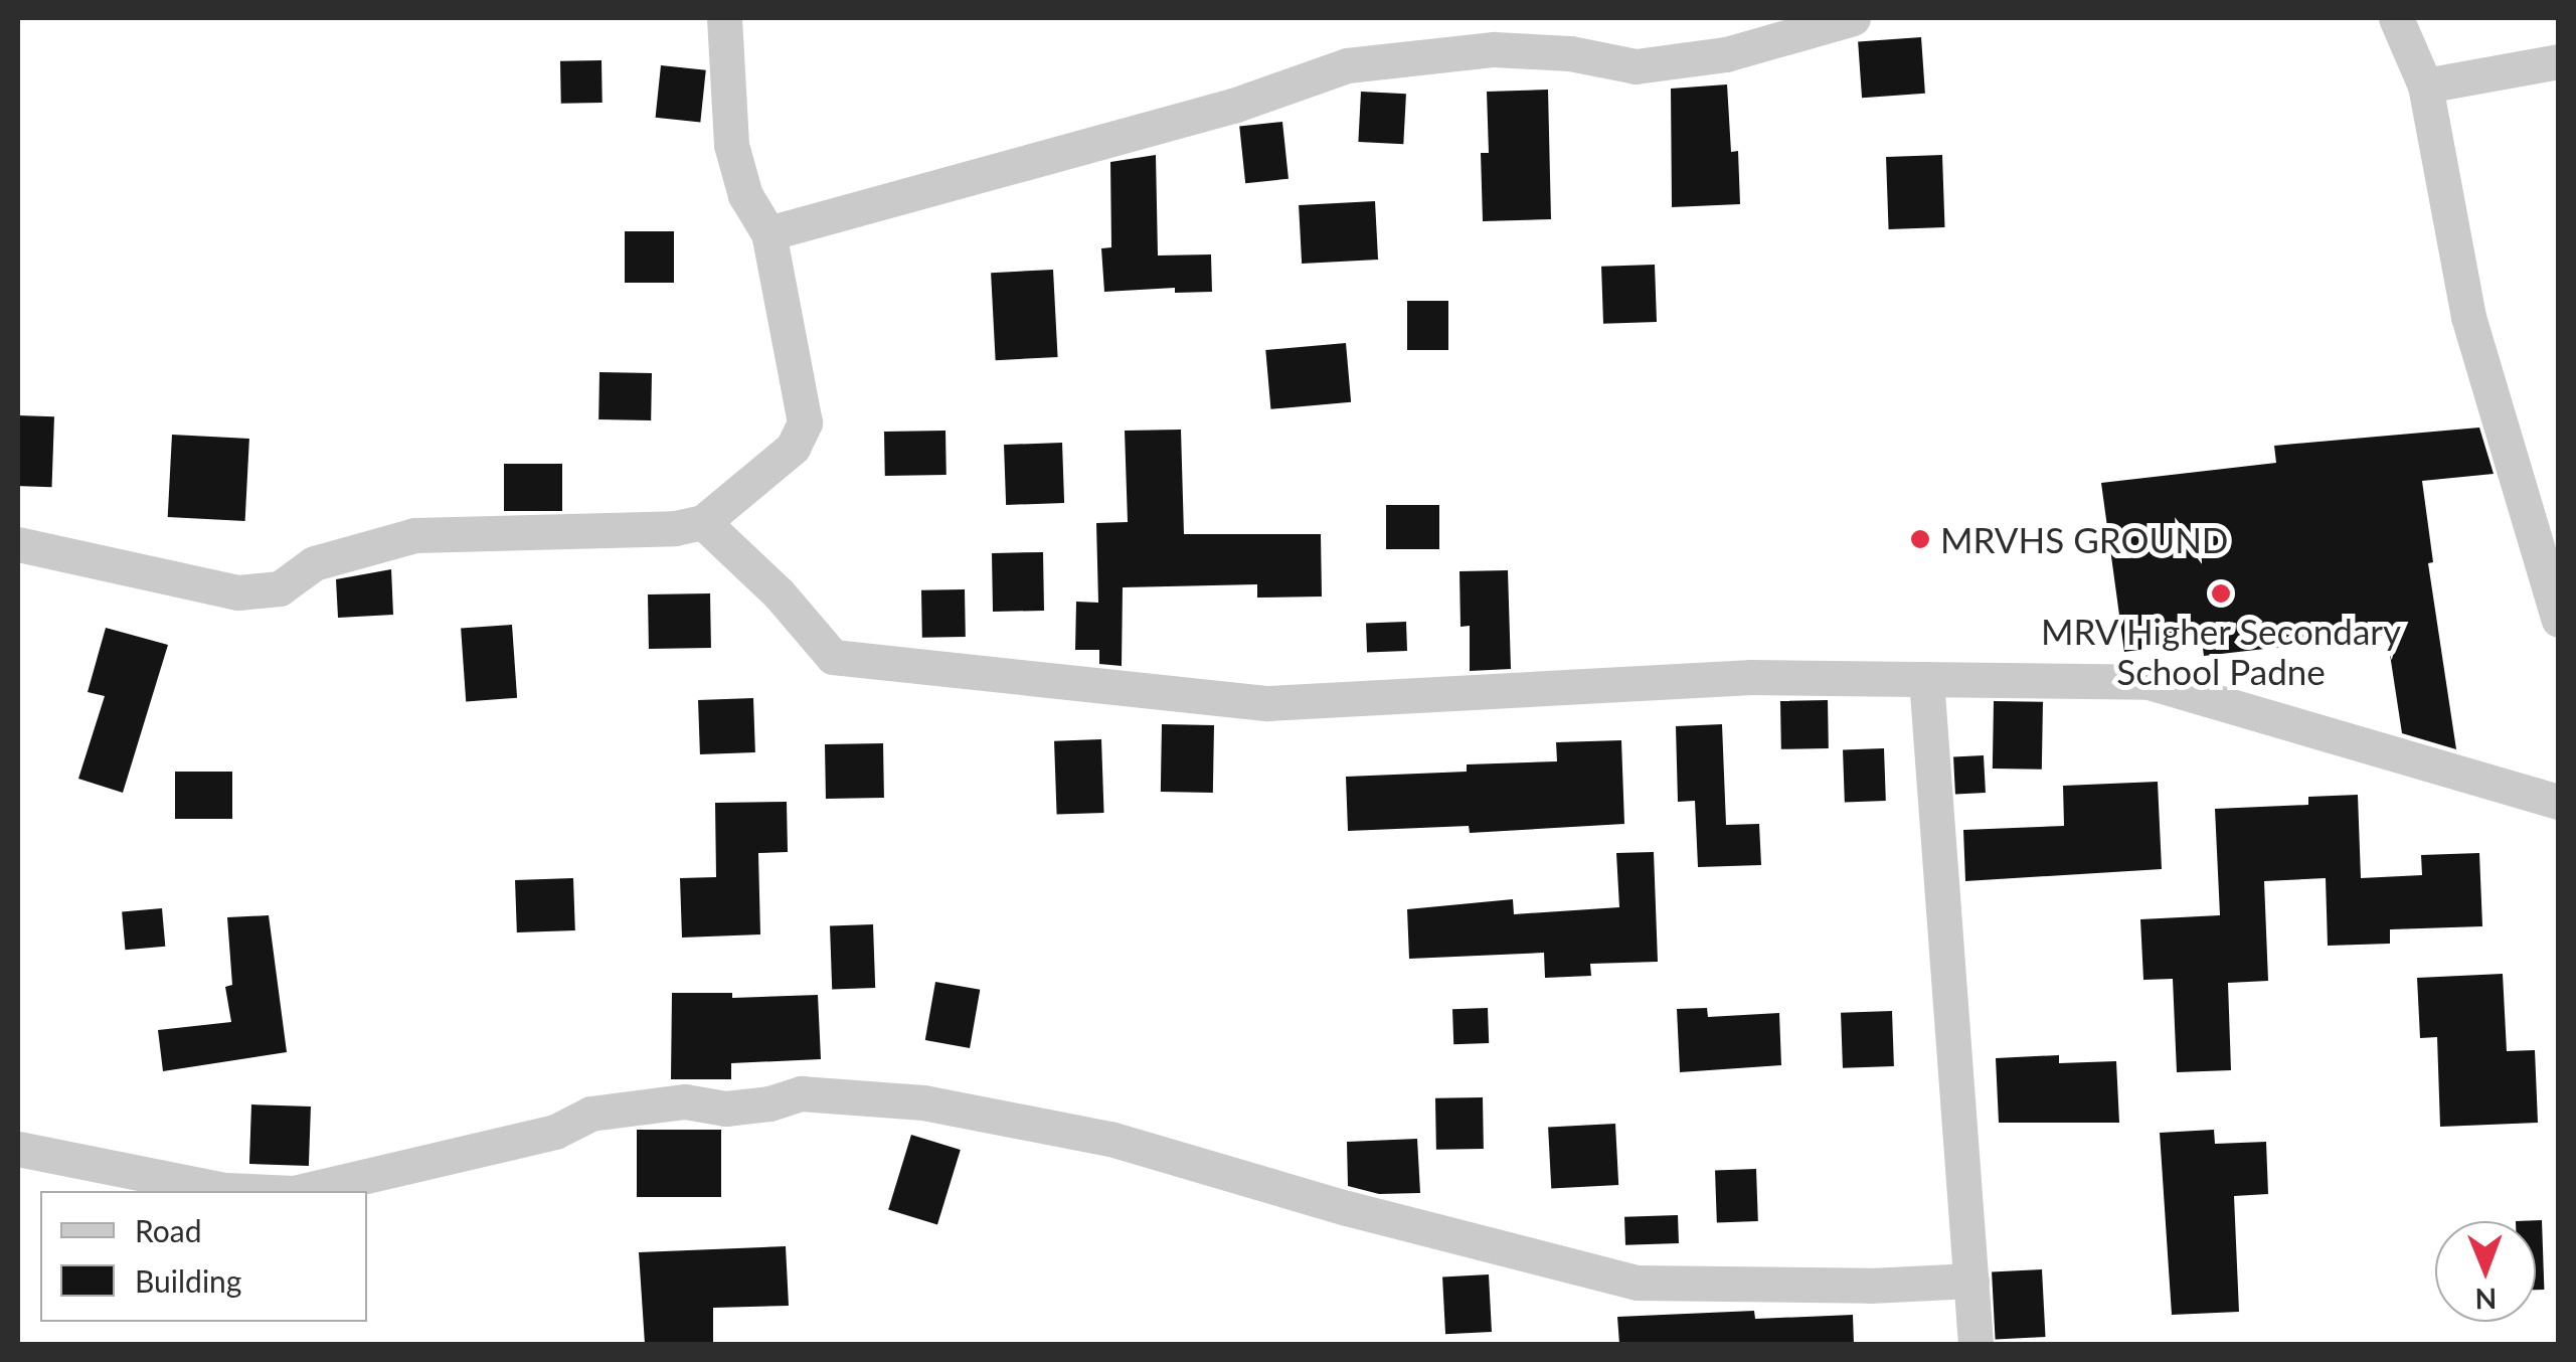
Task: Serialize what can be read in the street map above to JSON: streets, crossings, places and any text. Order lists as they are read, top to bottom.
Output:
{
  "places": ["MRVHS GROUND", "MRV Higher Secondary School Padne"],
  "legend": ["Road", "Building"],
  "north": "bottom"
}
